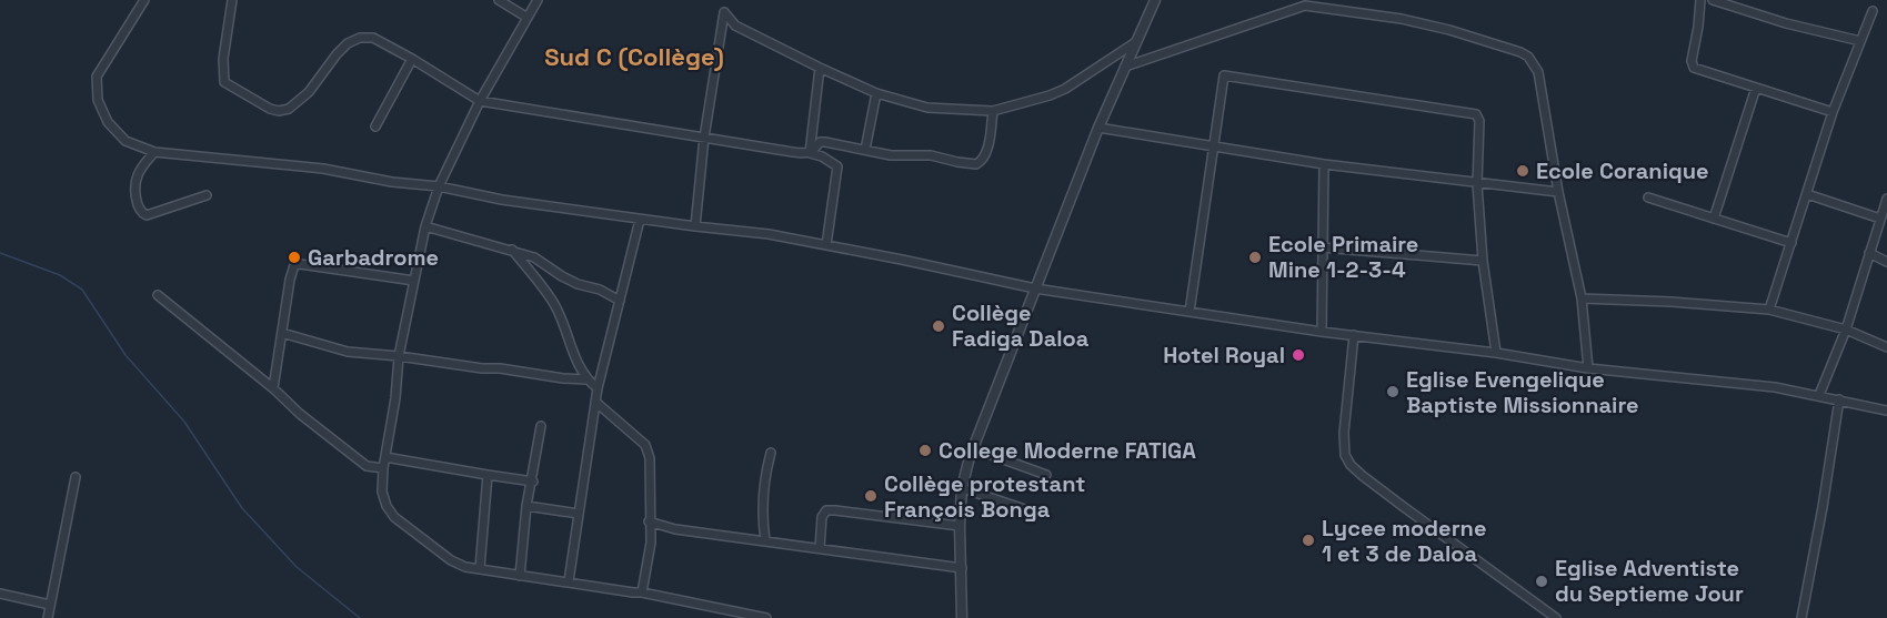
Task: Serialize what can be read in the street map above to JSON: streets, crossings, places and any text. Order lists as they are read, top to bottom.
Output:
{
  "districts": ["Sud C (Collège)"],
  "places": [
    "Ecole Coranique",
    "Garbadrome",
    "Ecole Primaire Mine 1-2-3-4",
    "Collège Fadiga Daloa",
    "Hotel Royal",
    "Eglise Evengelique Baptiste Missionnaire",
    "College Moderne FATIGA",
    "Collège protestant François Bonga",
    "Lycee moderne 1 et 3 de Daloa",
    "Eglise Adventiste du Septieme Jour"
  ]
}
